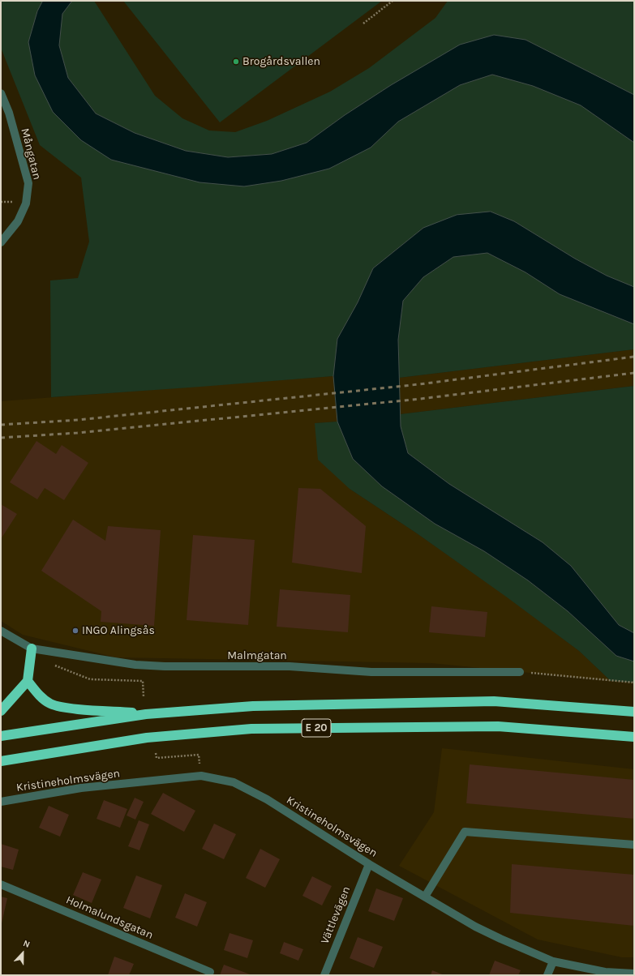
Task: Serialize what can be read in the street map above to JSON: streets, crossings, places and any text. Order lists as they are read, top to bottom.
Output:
{
  "streets": {
    "highway": ["E 20"],
    "street": [
      "Mångatan",
      "Malmgatan",
      "Kristineholmsvägen",
      "Vättlevägen",
      "Holmalundsgatan"
    ]
  },
  "crossings": [
    ["Kristineholmsvägen", "Vättlevägen"]
  ],
  "places": ["Brogårdsvallen", "INGO Alingsås"],
  "north": "top"
}
